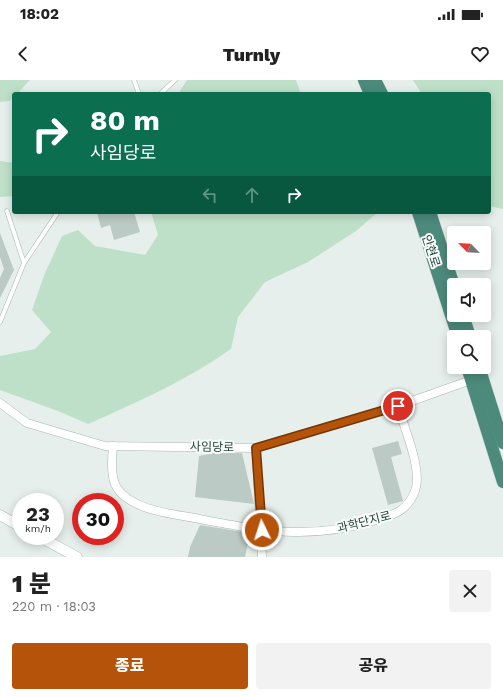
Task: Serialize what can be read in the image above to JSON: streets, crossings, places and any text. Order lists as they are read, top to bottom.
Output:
{
  "streets": {
    "highway": ["안현로"],
    "street": ["사임당로", "과학단지로"]
  },
  "crossings": [
    ["사임당로", "과학단지로"]
  ],
  "north": "top left",
  "page": {
    "status": "18:02",
    "header": "Turnly",
    "turn": ["80 m", "사임당로"],
    "speed": "23 km/h",
    "limit": "30",
    "heading": ["1 분", "220 m · 18:03"],
    "buttons": ["종료", "공유"]
  }
}
